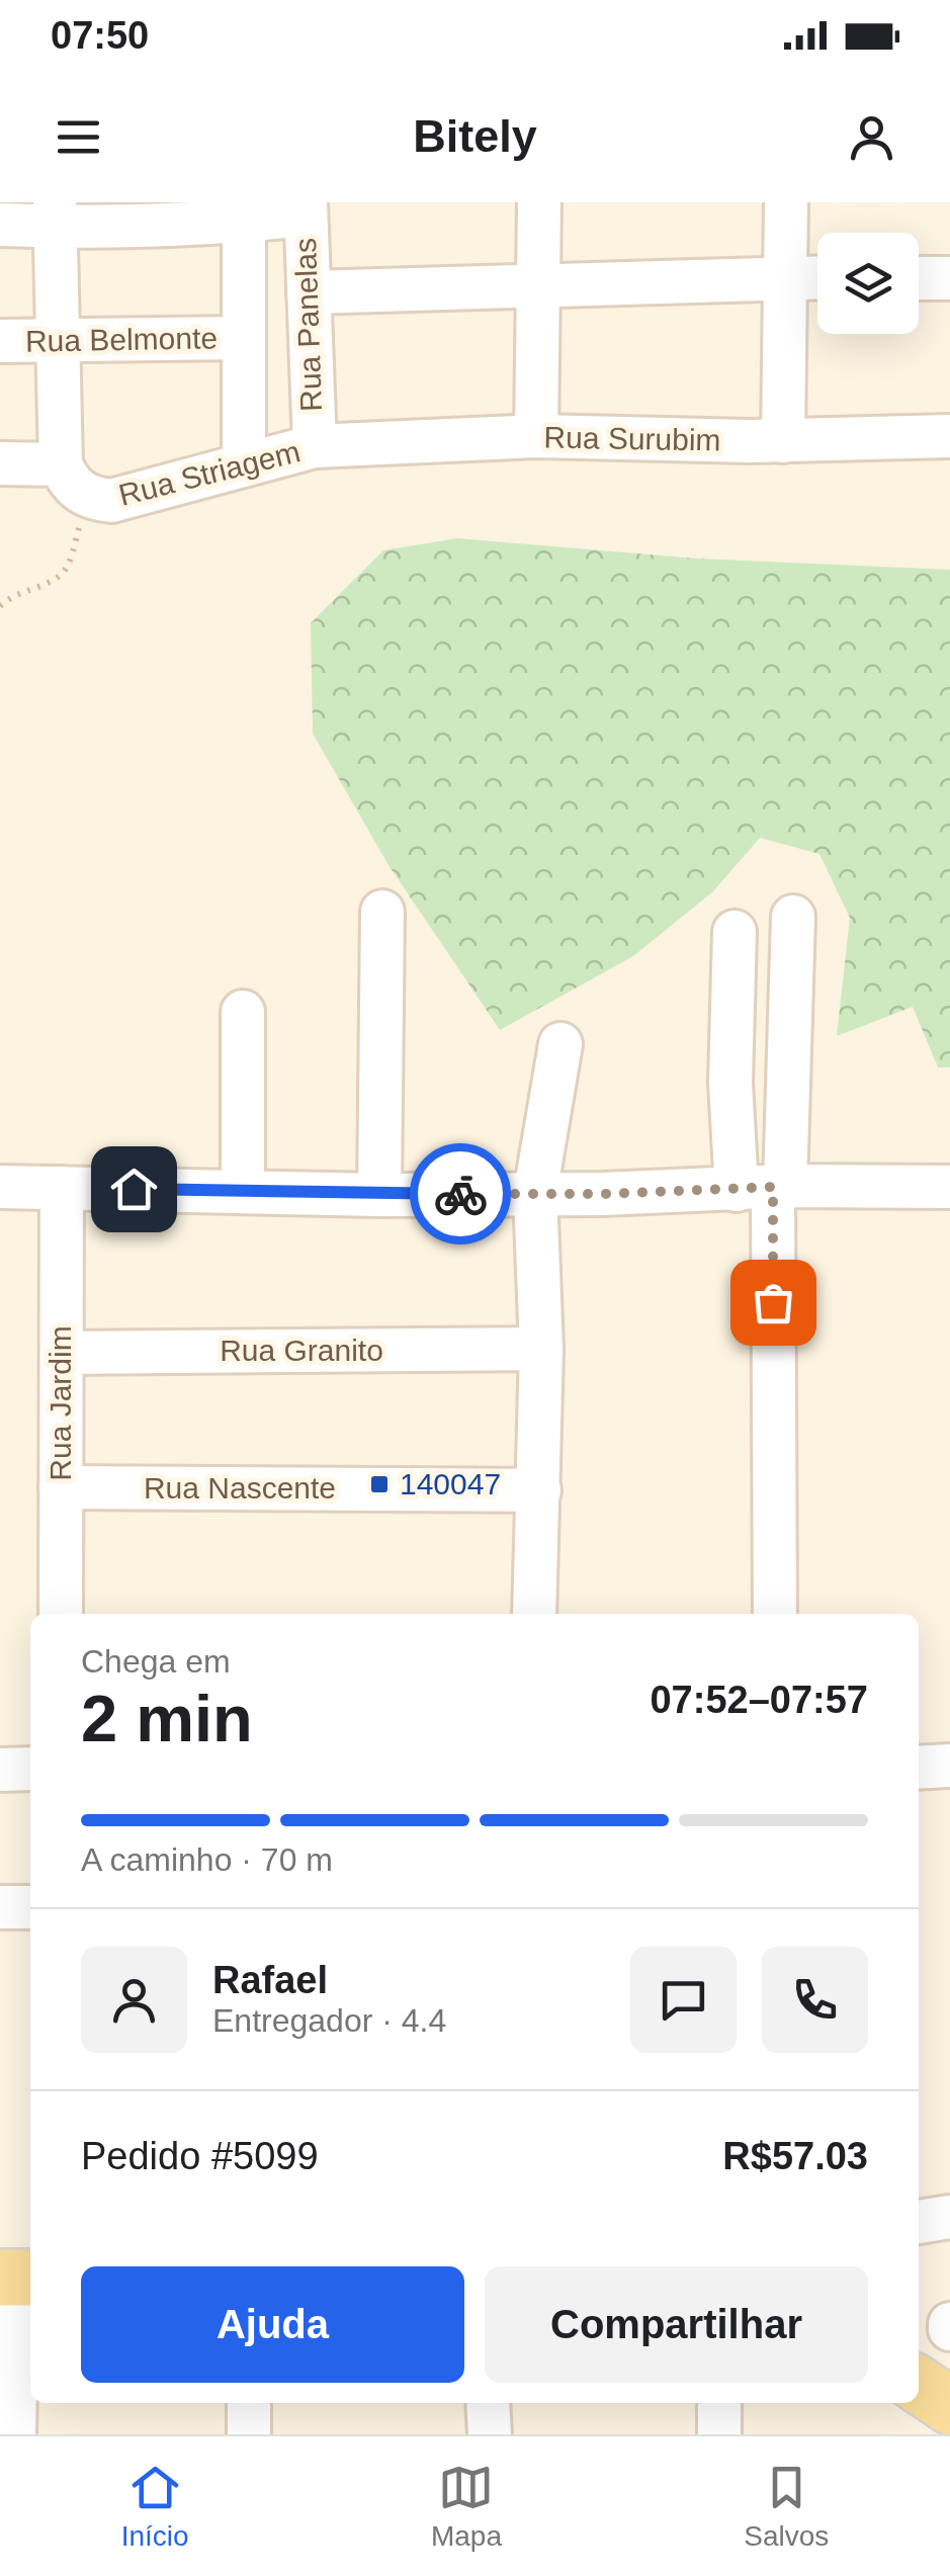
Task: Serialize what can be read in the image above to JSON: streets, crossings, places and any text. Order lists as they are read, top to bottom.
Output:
{
  "streets": {
    "street": [
      "Rua Panelas",
      "Rua Belmonte",
      "Rua Surubim",
      "Rua Striagem",
      "Rua Granito",
      "Rua Jardim",
      "Rua Nascente"
    ]
  },
  "crossings": [
    ["Rua Panelas", "Rua Surubim"],
    ["Rua Panelas", "Rua Striagem"],
    ["Rua Surubim", "Rua Striagem"],
    ["Rua Granito", "Rua Jardim"],
    ["Rua Jardim", "Rua Nascente"]
  ],
  "places": {
    "transit": ["140047"]
  },
  "page": {
    "status": "07:50",
    "header": "Bitely",
    "heading": ["2 min", "Chega em", "07:52–07:57"],
    "panel": [
      "Rafael",
      "Entregador · 4.4",
      "Pedido #5099",
      "R$57.03"
    ],
    "bar": "A caminho · 70 m",
    "buttons": ["Ajuda", "Compartilhar"],
    "tabs": ["Início", "Mapa", "Salvos"]
  }
}
